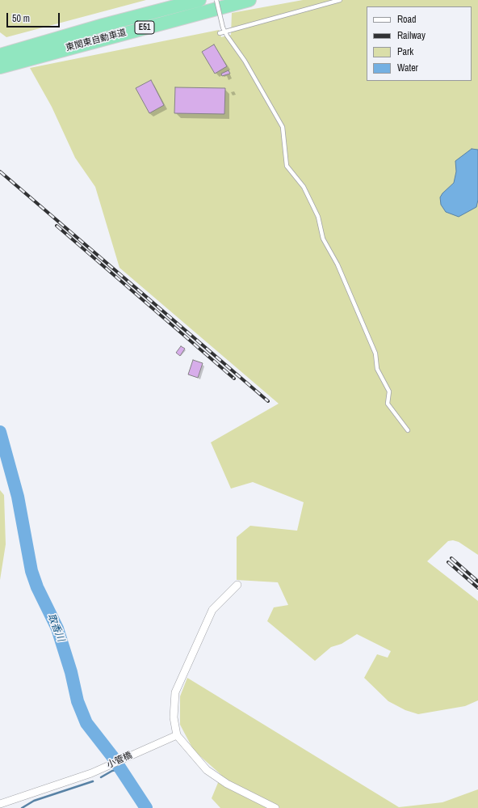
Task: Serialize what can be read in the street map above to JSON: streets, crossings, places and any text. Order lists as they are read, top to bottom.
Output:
{
  "streets": {
    "highway": ["E51", "東関東自動車道"],
    "street": ["小管橋"]
  },
  "water": ["取香川"],
  "legend": [
    "Road",
    "Railway",
    "Park",
    "Water"
  ],
  "scale_bar": "50 m"
}
